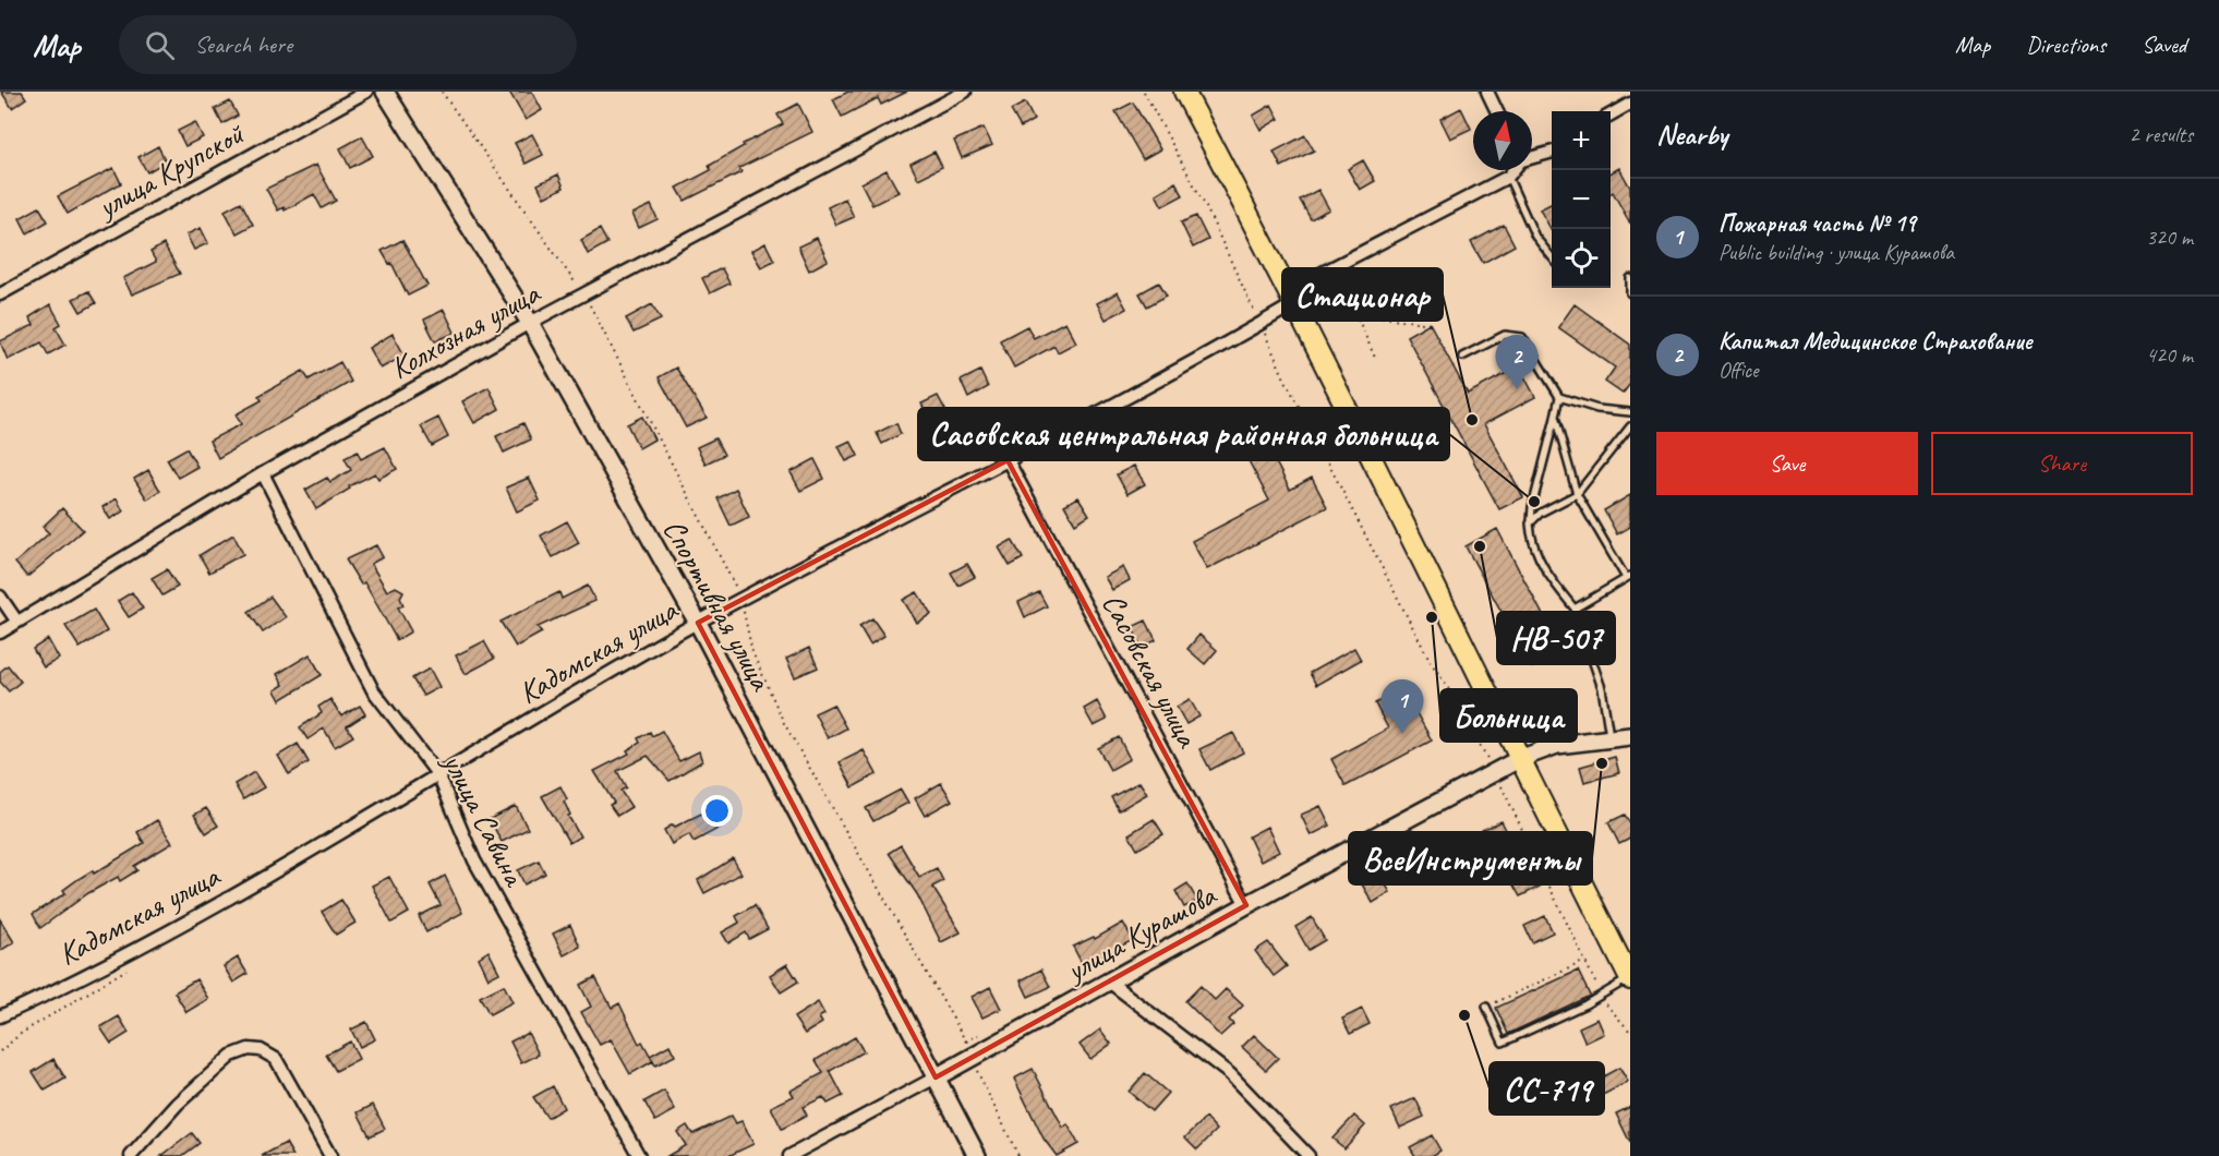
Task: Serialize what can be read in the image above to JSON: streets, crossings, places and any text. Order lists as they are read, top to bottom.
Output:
{
  "streets": {
    "street": [
      "улица Крупской",
      "Колхозная улица",
      "Спортивная улица",
      "Кадомская улица",
      "Сасовская улица",
      "улица Савина",
      "улица Курашова"
    ]
  },
  "crossings": [
    ["Колхозная улица", "Спортивная улица"],
    ["Колхозная улица", "улица Савина"],
    ["Спортивная улица", "Кадомская улица"],
    ["Спортивная улица", "улица Курашова"],
    ["Кадомская улица", "Сасовская улица"],
    ["Кадомская улица", "улица Савина"],
    ["Сасовская улица", "улица Курашова"]
  ],
  "places": [
    "Стационар",
    "Сасовская центральная районная больница",
    "НВ-507",
    "Больница",
    "ВсеИнструменты",
    "СС-719"
  ],
  "north": "top",
  "page": {
    "header": "Map",
    "search": "Search here",
    "nav": ["Map", "Directions", "Saved"],
    "heading": ["Nearby", "2 results"],
    "map_buttons": ["+", "−"],
    "list": [
      {
        "mark": "1",
        "name": "Пожарная часть № 19",
        "note": "Public building · улица Курашова",
        "value": "320 m"
      },
      {
        "mark": "2",
        "name": "Капитал Медицинское Страхование",
        "note": "Office",
        "value": "420 m"
      }
    ],
    "pins": ["2", "1"],
    "buttons": ["Save", "Share"]
  }
}
